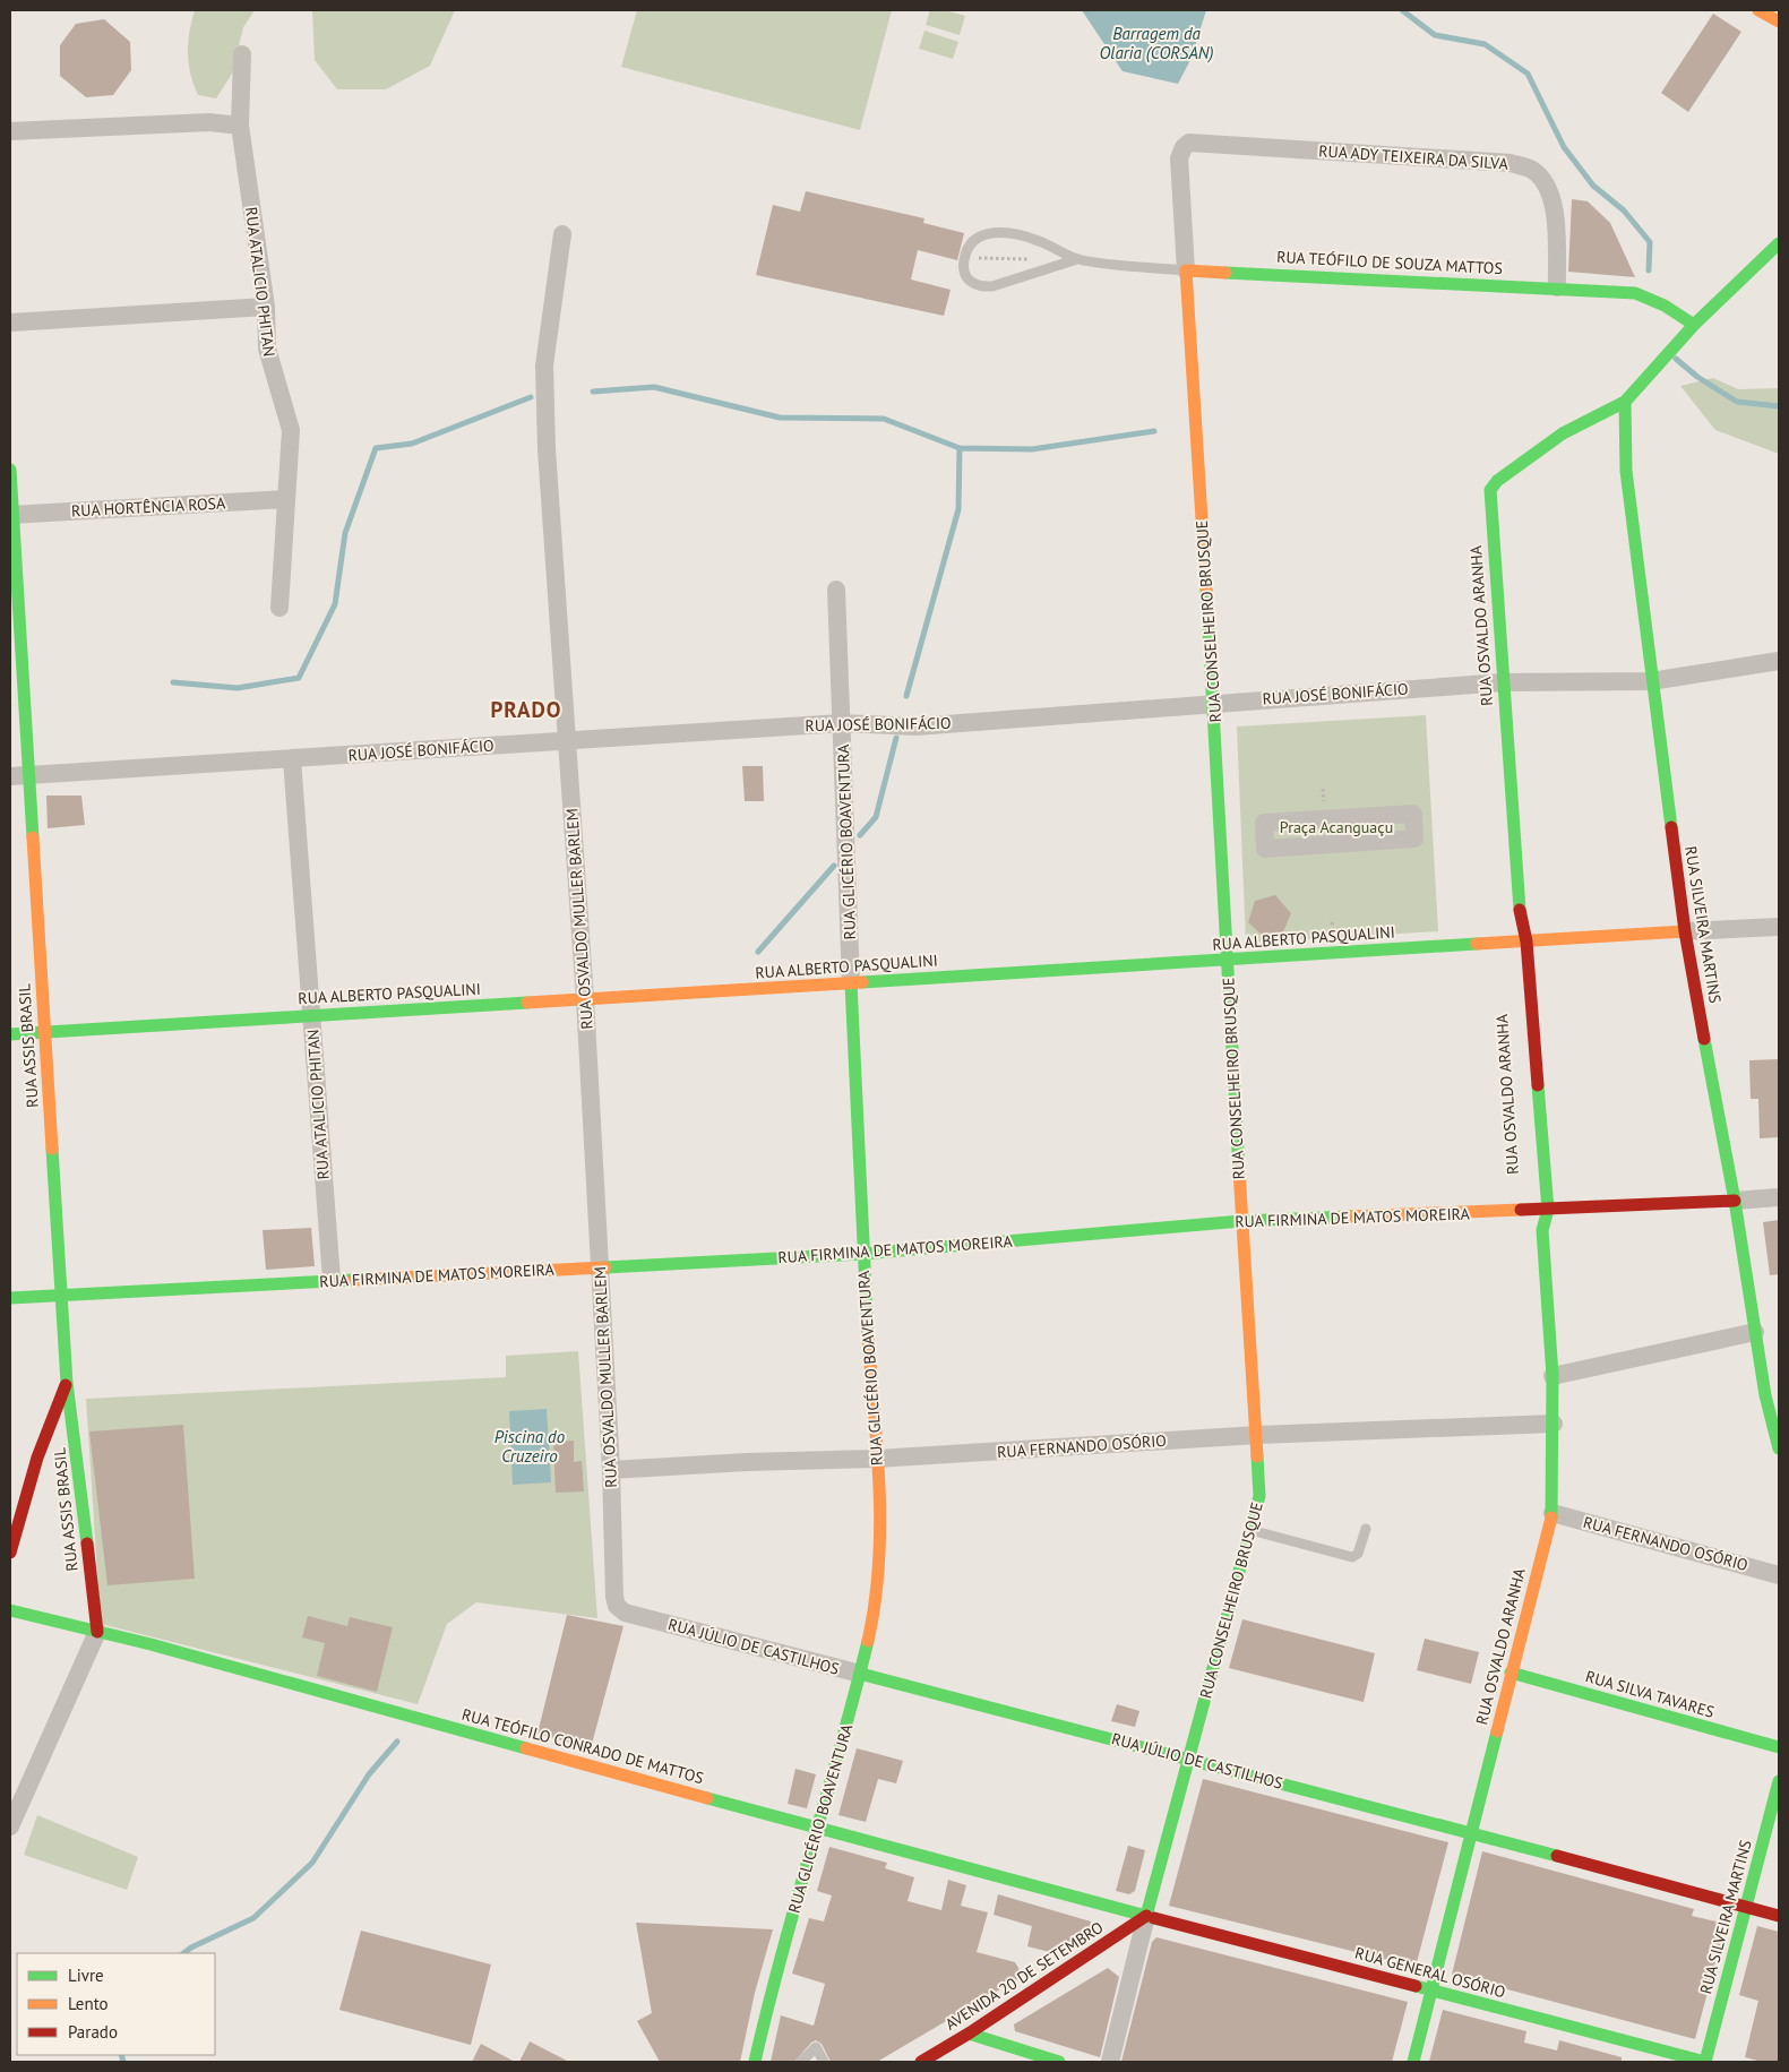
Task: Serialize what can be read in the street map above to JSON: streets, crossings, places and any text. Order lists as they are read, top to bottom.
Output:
{
  "streets": {
    "street": [
      "RUA ADY TEIXEIRA DA SILVA",
      "RUA TEÓFILO DE SOUZA MATTOS",
      "RUA ATALICIO PHITAN",
      "RUA HORTÊNCIA ROSA",
      "RUA CONSELHEIRO BRUSQUE",
      "RUA OSVALDO ARANHA",
      "RUA JOSÉ BONIFÁCIO",
      "RUA GLICÉRIO BOAVENTURA",
      "RUA OSVALDO MULLER BARLEM",
      "RUA SILVEIRA MARTINS",
      "RUA ALBERTO PASQUALINI",
      "RUA ASSIS BRASIL",
      "RUA FIRMINA DE MATOS MOREIRA",
      "RUA FERNANDO OSÓRIO",
      "RUA JÚLIO DE CASTILHOS",
      "RUA SILVA TAVARES",
      "RUA TEÓFILO CONRADO DE MATTOS",
      "RUA GENERAL OSÓRIO",
      "AVENIDA 20 DE SETEMBRO"
    ]
  },
  "crossings": [
    ["RUA ADY TEIXEIRA DA SILVA", "RUA TEÓFILO DE SOUZA MATTOS"],
    ["RUA ADY TEIXEIRA DA SILVA", "RUA CONSELHEIRO BRUSQUE"],
    ["RUA TEÓFILO DE SOUZA MATTOS", "RUA CONSELHEIRO BRUSQUE"],
    ["RUA ATALICIO PHITAN", "RUA HORTÊNCIA ROSA"],
    ["RUA ATALICIO PHITAN", "RUA JOSÉ BONIFÁCIO"],
    ["RUA ATALICIO PHITAN", "RUA ALBERTO PASQUALINI"],
    ["RUA ATALICIO PHITAN", "RUA FIRMINA DE MATOS MOREIRA"],
    ["RUA HORTÊNCIA ROSA", "RUA ASSIS BRASIL"],
    ["RUA CONSELHEIRO BRUSQUE", "RUA JOSÉ BONIFÁCIO"],
    ["RUA CONSELHEIRO BRUSQUE", "RUA ALBERTO PASQUALINI"],
    ["RUA CONSELHEIRO BRUSQUE", "RUA FIRMINA DE MATOS MOREIRA"],
    ["RUA CONSELHEIRO BRUSQUE", "RUA FERNANDO OSÓRIO"],
    ["RUA CONSELHEIRO BRUSQUE", "RUA JÚLIO DE CASTILHOS"],
    ["RUA CONSELHEIRO BRUSQUE", "RUA TEÓFILO CONRADO DE MATTOS"],
    ["RUA CONSELHEIRO BRUSQUE", "RUA GENERAL OSÓRIO"],
    ["RUA CONSELHEIRO BRUSQUE", "AVENIDA 20 DE SETEMBRO"],
    ["RUA OSVALDO ARANHA", "RUA JOSÉ BONIFÁCIO"],
    ["RUA OSVALDO ARANHA", "RUA SILVEIRA MARTINS"],
    ["RUA OSVALDO ARANHA", "RUA ALBERTO PASQUALINI"],
    ["RUA OSVALDO ARANHA", "RUA FIRMINA DE MATOS MOREIRA"],
    ["RUA OSVALDO ARANHA", "RUA FERNANDO OSÓRIO"],
    ["RUA OSVALDO ARANHA", "RUA JÚLIO DE CASTILHOS"],
    ["RUA OSVALDO ARANHA", "RUA SILVA TAVARES"],
    ["RUA OSVALDO ARANHA", "RUA GENERAL OSÓRIO"],
    ["RUA JOSÉ BONIFÁCIO", "RUA GLICÉRIO BOAVENTURA"],
    ["RUA JOSÉ BONIFÁCIO", "RUA OSVALDO MULLER BARLEM"],
    ["RUA JOSÉ BONIFÁCIO", "RUA SILVEIRA MARTINS"],
    ["RUA JOSÉ BONIFÁCIO", "RUA ASSIS BRASIL"],
    ["RUA GLICÉRIO BOAVENTURA", "RUA ALBERTO PASQUALINI"],
    ["RUA GLICÉRIO BOAVENTURA", "RUA FIRMINA DE MATOS MOREIRA"],
    ["RUA GLICÉRIO BOAVENTURA", "RUA FERNANDO OSÓRIO"],
    ["RUA GLICÉRIO BOAVENTURA", "RUA JÚLIO DE CASTILHOS"],
    ["RUA GLICÉRIO BOAVENTURA", "RUA TEÓFILO CONRADO DE MATTOS"],
    ["RUA OSVALDO MULLER BARLEM", "RUA ALBERTO PASQUALINI"],
    ["RUA OSVALDO MULLER BARLEM", "RUA FIRMINA DE MATOS MOREIRA"],
    ["RUA OSVALDO MULLER BARLEM", "RUA FERNANDO OSÓRIO"],
    ["RUA OSVALDO MULLER BARLEM", "RUA JÚLIO DE CASTILHOS"],
    ["RUA SILVEIRA MARTINS", "RUA ALBERTO PASQUALINI"],
    ["RUA SILVEIRA MARTINS", "RUA FIRMINA DE MATOS MOREIRA"],
    ["RUA SILVEIRA MARTINS", "RUA JÚLIO DE CASTILHOS"],
    ["RUA SILVEIRA MARTINS", "RUA GENERAL OSÓRIO"],
    ["RUA ALBERTO PASQUALINI", "RUA ASSIS BRASIL"],
    ["RUA ASSIS BRASIL", "RUA FIRMINA DE MATOS MOREIRA"],
    ["RUA ASSIS BRASIL", "RUA TEÓFILO CONRADO DE MATTOS"],
    ["RUA TEÓFILO CONRADO DE MATTOS", "RUA GENERAL OSÓRIO"],
    ["RUA TEÓFILO CONRADO DE MATTOS", "AVENIDA 20 DE SETEMBRO"],
    ["RUA GENERAL OSÓRIO", "AVENIDA 20 DE SETEMBRO"]
  ],
  "districts": ["PRADO"],
  "water": ["Barragem da Olaria (CORSAN)", "Piscina do Cruzeiro"],
  "parks": ["Praça Acanguaçu"],
  "legend": ["Livre", "Lento", "Parado"]
}
